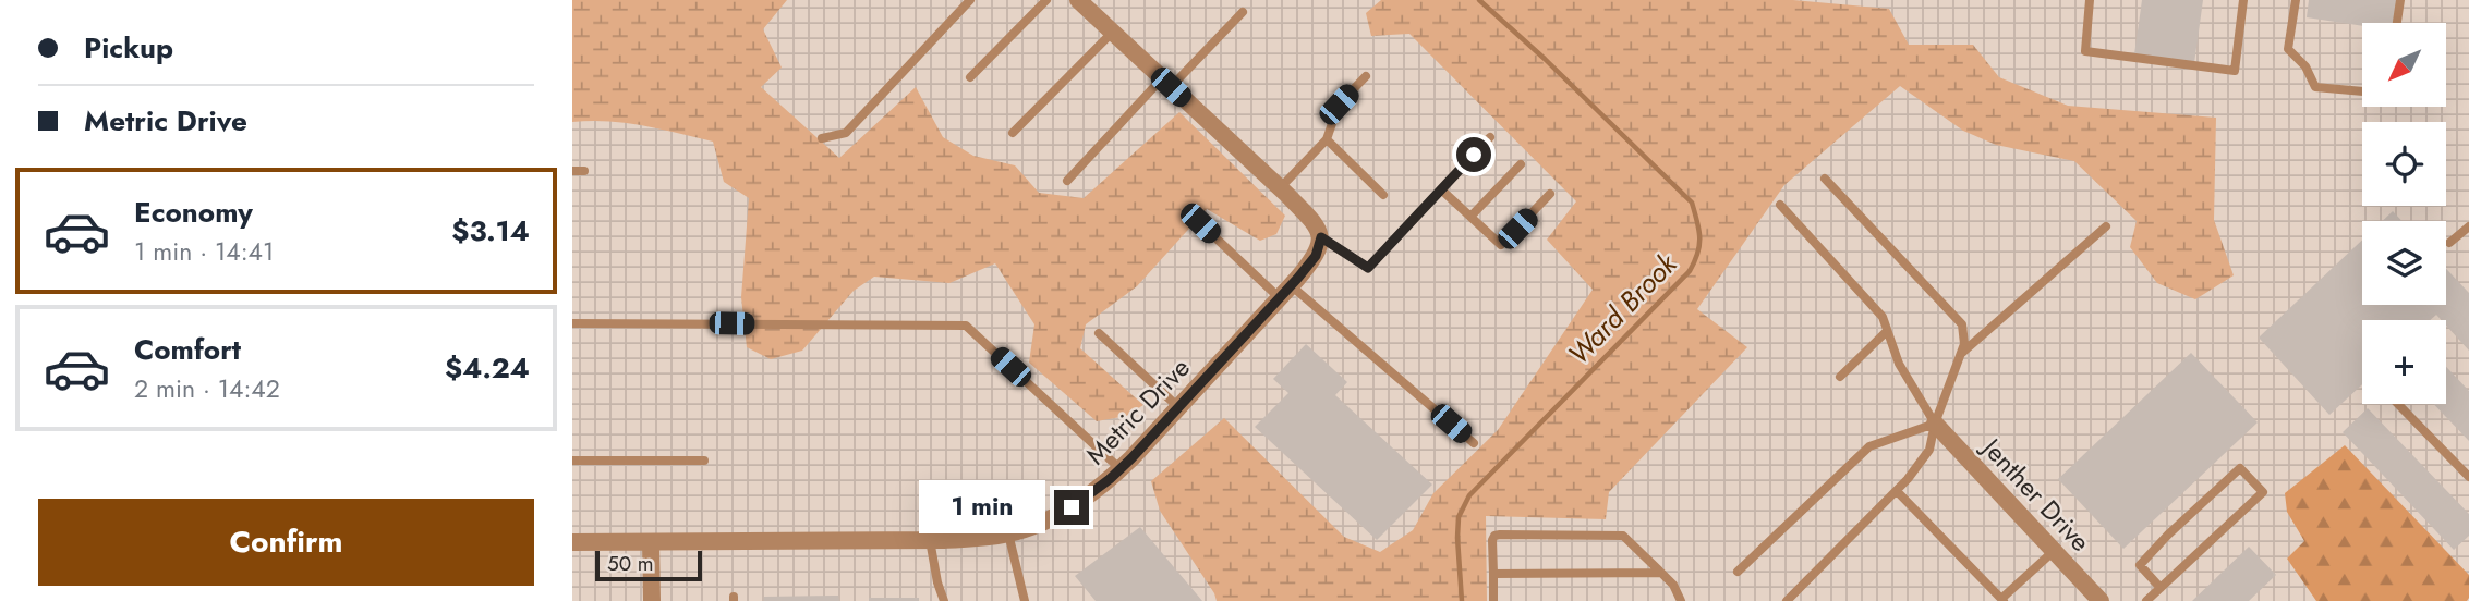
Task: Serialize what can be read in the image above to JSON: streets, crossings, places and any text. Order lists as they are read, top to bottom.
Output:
{
  "streets": {
    "street": ["Metric Drive", "Jenther Drive"]
  },
  "water": ["Ward Brook"],
  "scale_bar": "50 m",
  "north": "bottom left",
  "page": {
    "banner": ["Pickup", "Metric Drive"],
    "map_buttons": "+",
    "list": [
      {
        "name": "Economy",
        "note": "1 min · 14:41",
        "value": "$3.14"
      },
      {
        "name": "Comfort",
        "note": "2 min · 14:42",
        "value": "$4.24"
      }
    ],
    "bubble": "1 min",
    "buttons": "Confirm",
    "scale": "50 m"
  }
}
